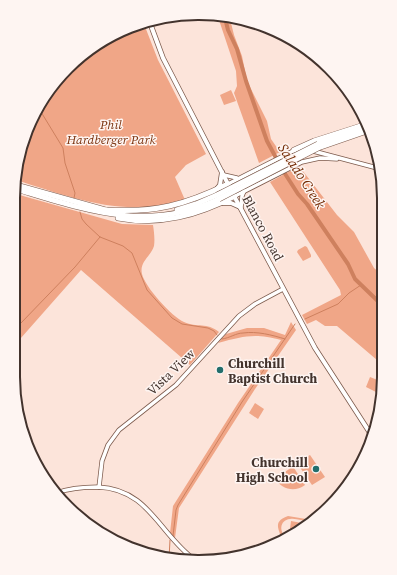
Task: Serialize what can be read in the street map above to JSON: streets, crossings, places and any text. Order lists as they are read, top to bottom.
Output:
{
  "streets": {
    "main road": ["Blanco Road"],
    "street": ["Vista View"]
  },
  "crossings": [
    ["Blanco Road", "Vista View"]
  ],
  "water": ["Salado Creek"],
  "parks": ["Phil Hardberger Park"],
  "places": ["Churchill Baptist Church", "Churchill High School"]
}
